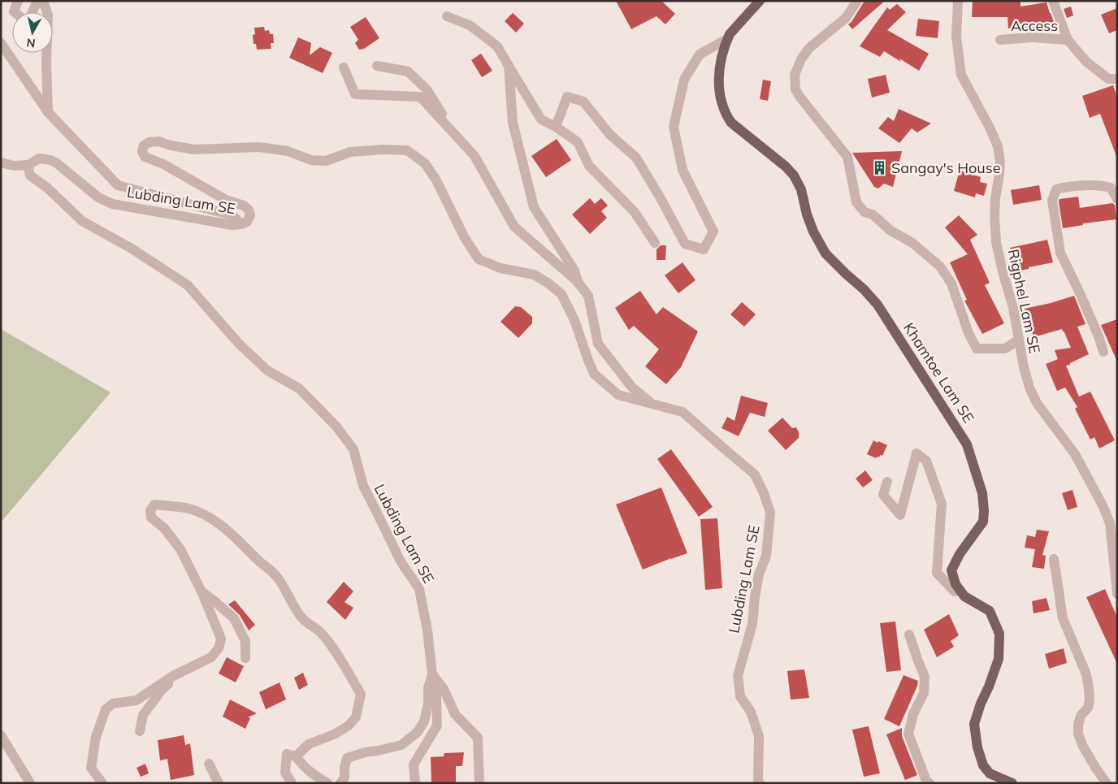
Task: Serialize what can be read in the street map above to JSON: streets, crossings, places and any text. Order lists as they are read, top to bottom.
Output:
{
  "streets": {
    "main road": ["Khamtoe Lam SE"],
    "street": ["Access", "Lubding Lam SE", "Rigphel Lam SE"]
  },
  "places": {
    "building": ["Sangay's House"]
  },
  "north": "bottom"
}
